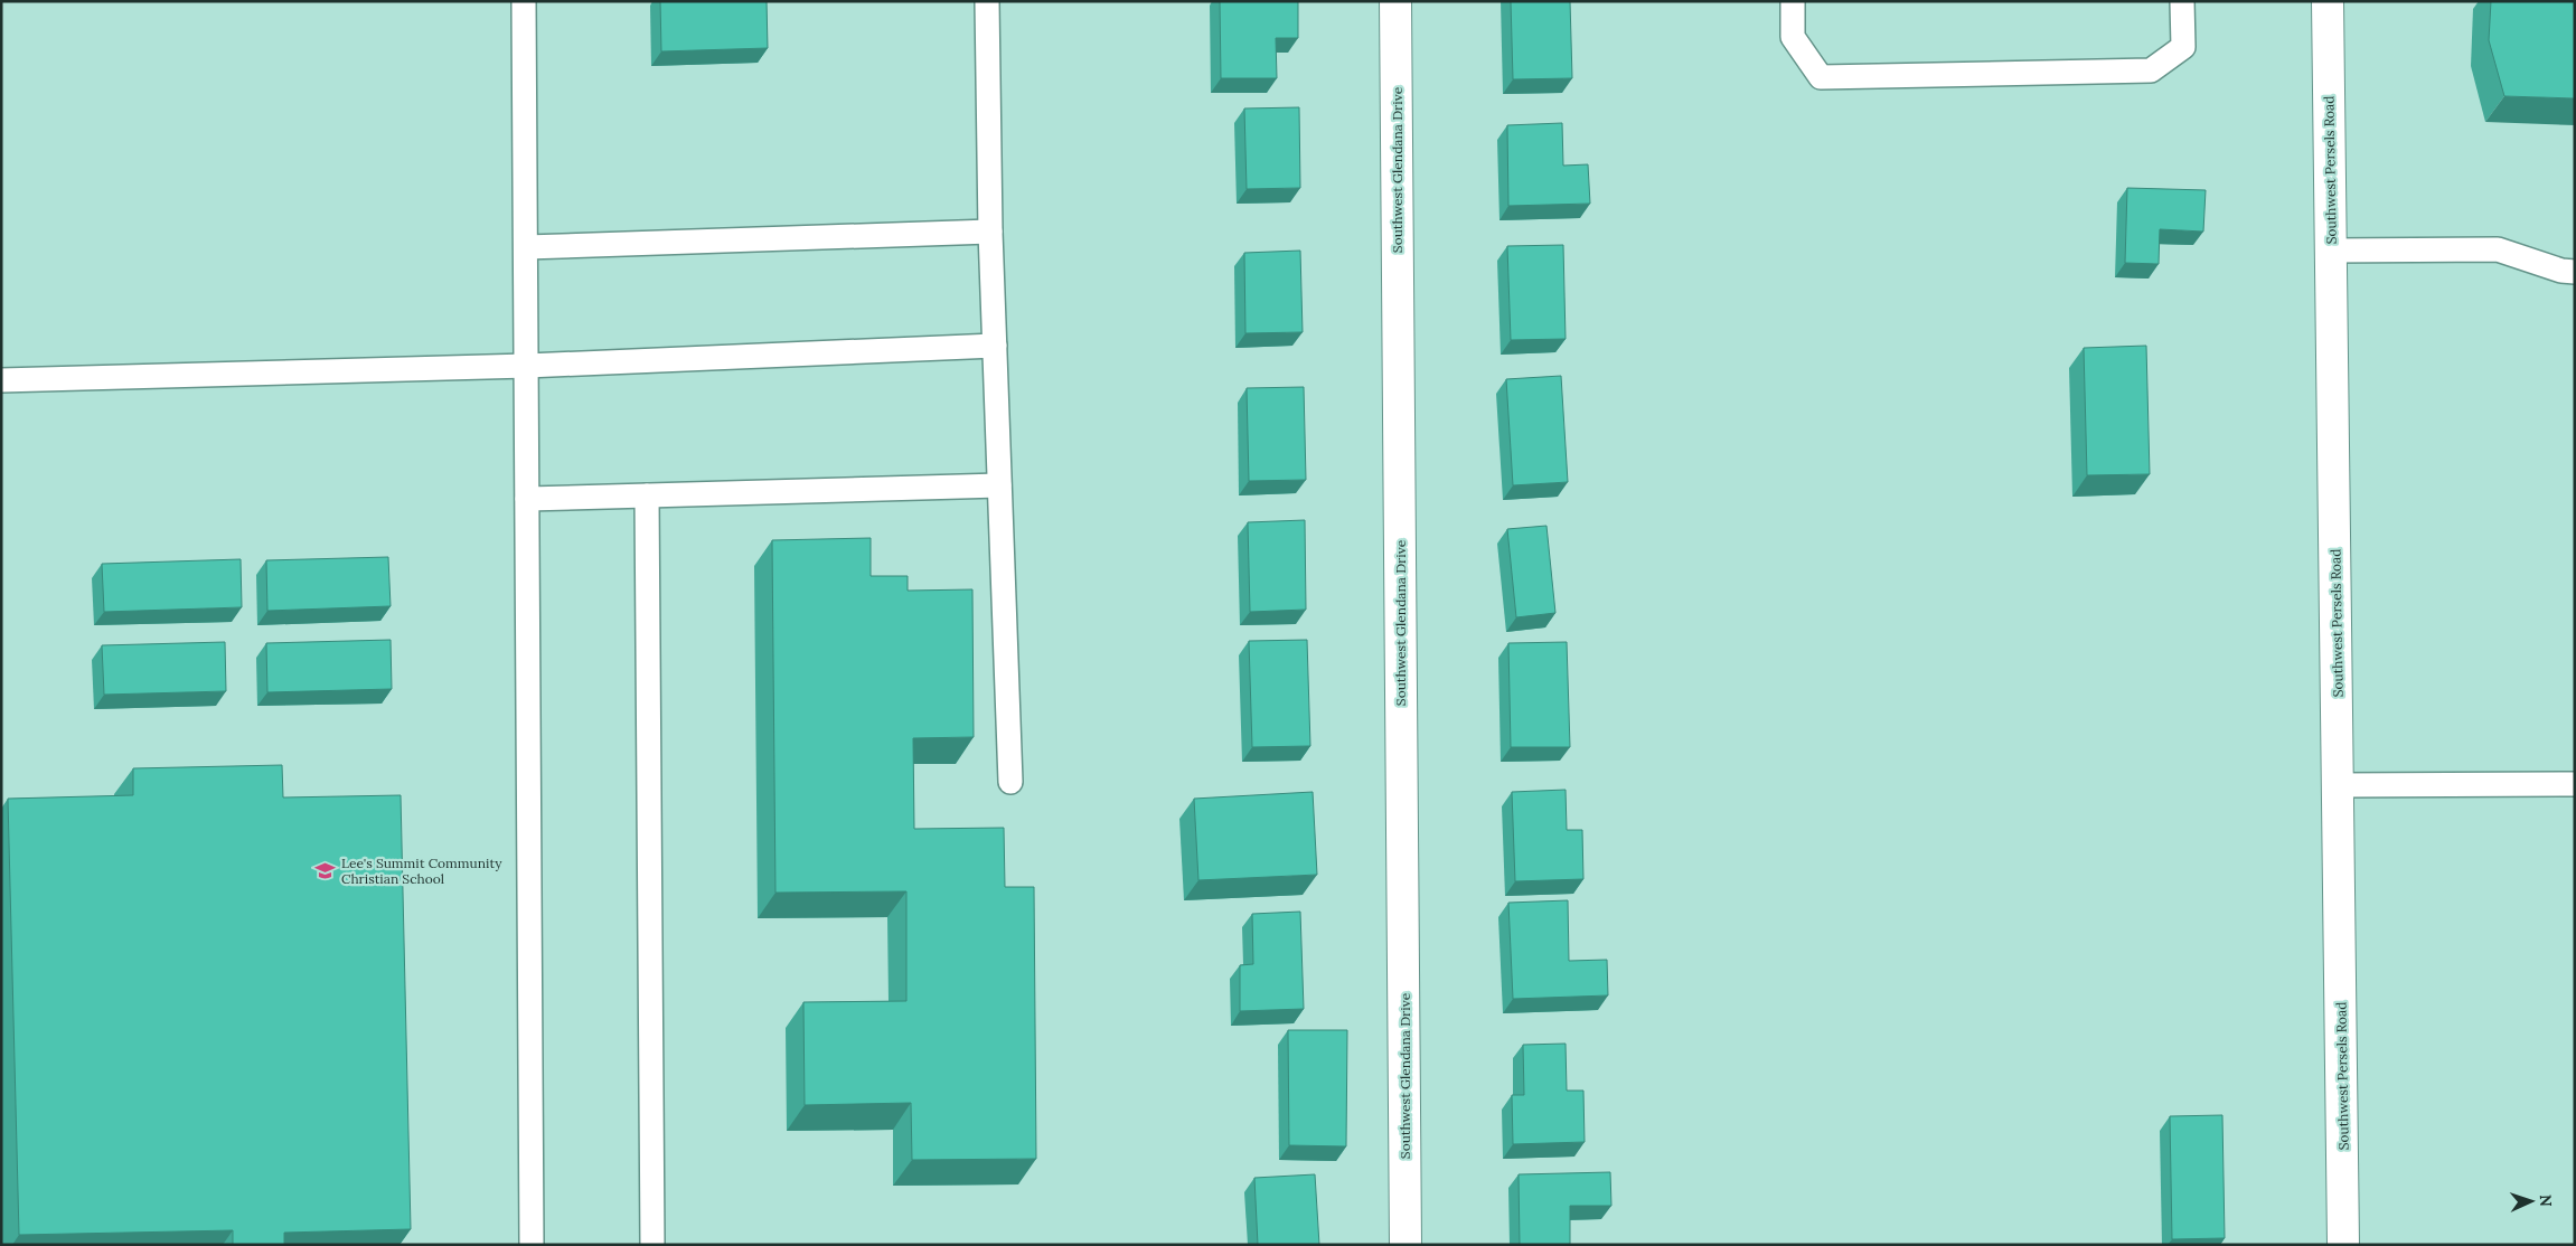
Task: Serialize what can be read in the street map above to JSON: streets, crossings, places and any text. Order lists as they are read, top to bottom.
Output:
{
  "streets": {
    "street": ["Southwest Glendana Drive", "Southwest Persels Road"]
  },
  "places": {
    "school or university": ["Lee's Summit Community Christian School"]
  },
  "north": "right"
}
